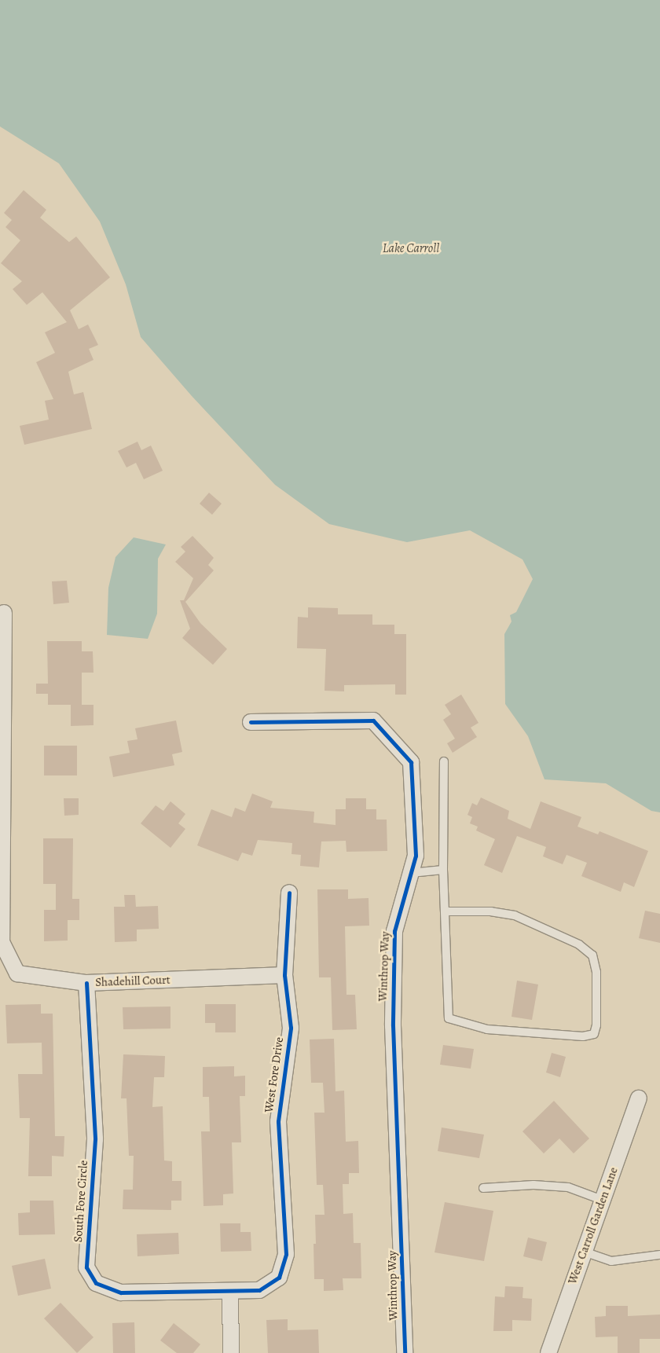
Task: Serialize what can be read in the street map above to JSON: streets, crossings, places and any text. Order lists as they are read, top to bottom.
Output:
{
  "streets": {
    "street": [
      "Winthrop Way",
      "Shadehill Court",
      "West Fore Drive",
      "South Fore Circle",
      "West Carroll Garden Lane"
    ]
  },
  "crossings": [
    ["Shadehill Court", "West Fore Drive"],
    ["Shadehill Court", "South Fore Circle"],
    ["West Fore Drive", "South Fore Circle"]
  ],
  "water": ["Lake Carroll"]
}
